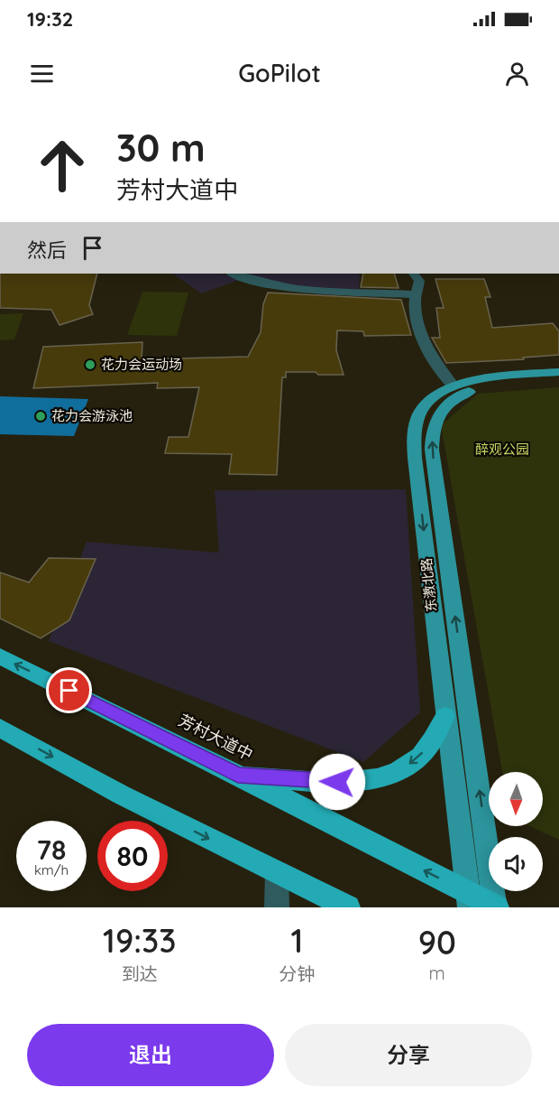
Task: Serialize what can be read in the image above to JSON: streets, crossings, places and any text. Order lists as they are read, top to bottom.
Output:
{
  "streets": {
    "highway": ["芳村大道中"],
    "main road": ["东漖北路"]
  },
  "crossings": [
    ["东漖北路", "芳村大道中"]
  ],
  "parks": ["醉观公园"],
  "places": ["花力会运动场", "花力会游泳池"],
  "north": "bottom",
  "page": {
    "status": "19:32",
    "header": "GoPilot",
    "turn": ["30 m", "芳村大道中"],
    "then": "然后",
    "speed": "78 km/h",
    "limit": "80",
    "eta": [
      "19:33",
      "到达",
      "1",
      "分钟",
      "90",
      "m"
    ],
    "buttons": ["退出", "分享"]
  }
}
